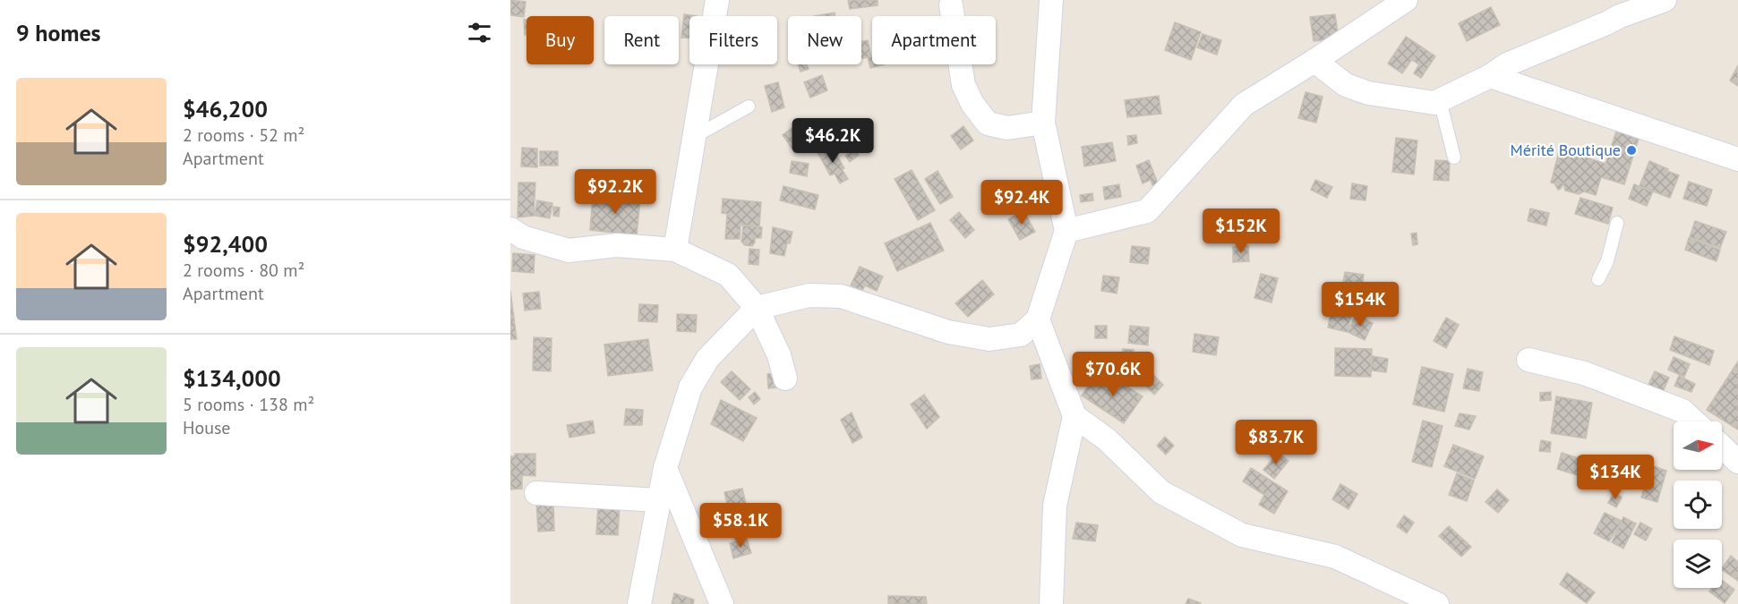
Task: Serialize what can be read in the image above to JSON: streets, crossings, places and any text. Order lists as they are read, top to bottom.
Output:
{
  "places": ["Mérité Boutique"],
  "north": "right",
  "page": {
    "heading": "9 homes",
    "chip": [
      "Buy",
      "Rent",
      "Filters",
      "New",
      "Apartment"
    ],
    "list": [
      {
        "name": "$46,200",
        "note": "2 rooms · 52 m² · Apartment"
      },
      {
        "name": "$92,400",
        "note": "2 rooms · 80 m² · Apartment"
      },
      {
        "name": "$134,000",
        "note": "5 rooms · 138 m² · House"
      }
    ],
    "price": [
      "$46.2K",
      "$92.2K",
      "$92.4K",
      "$152K",
      "$154K",
      "$70.6K",
      "$83.7K",
      "$134K",
      "$58.1K"
    ]
  }
}
